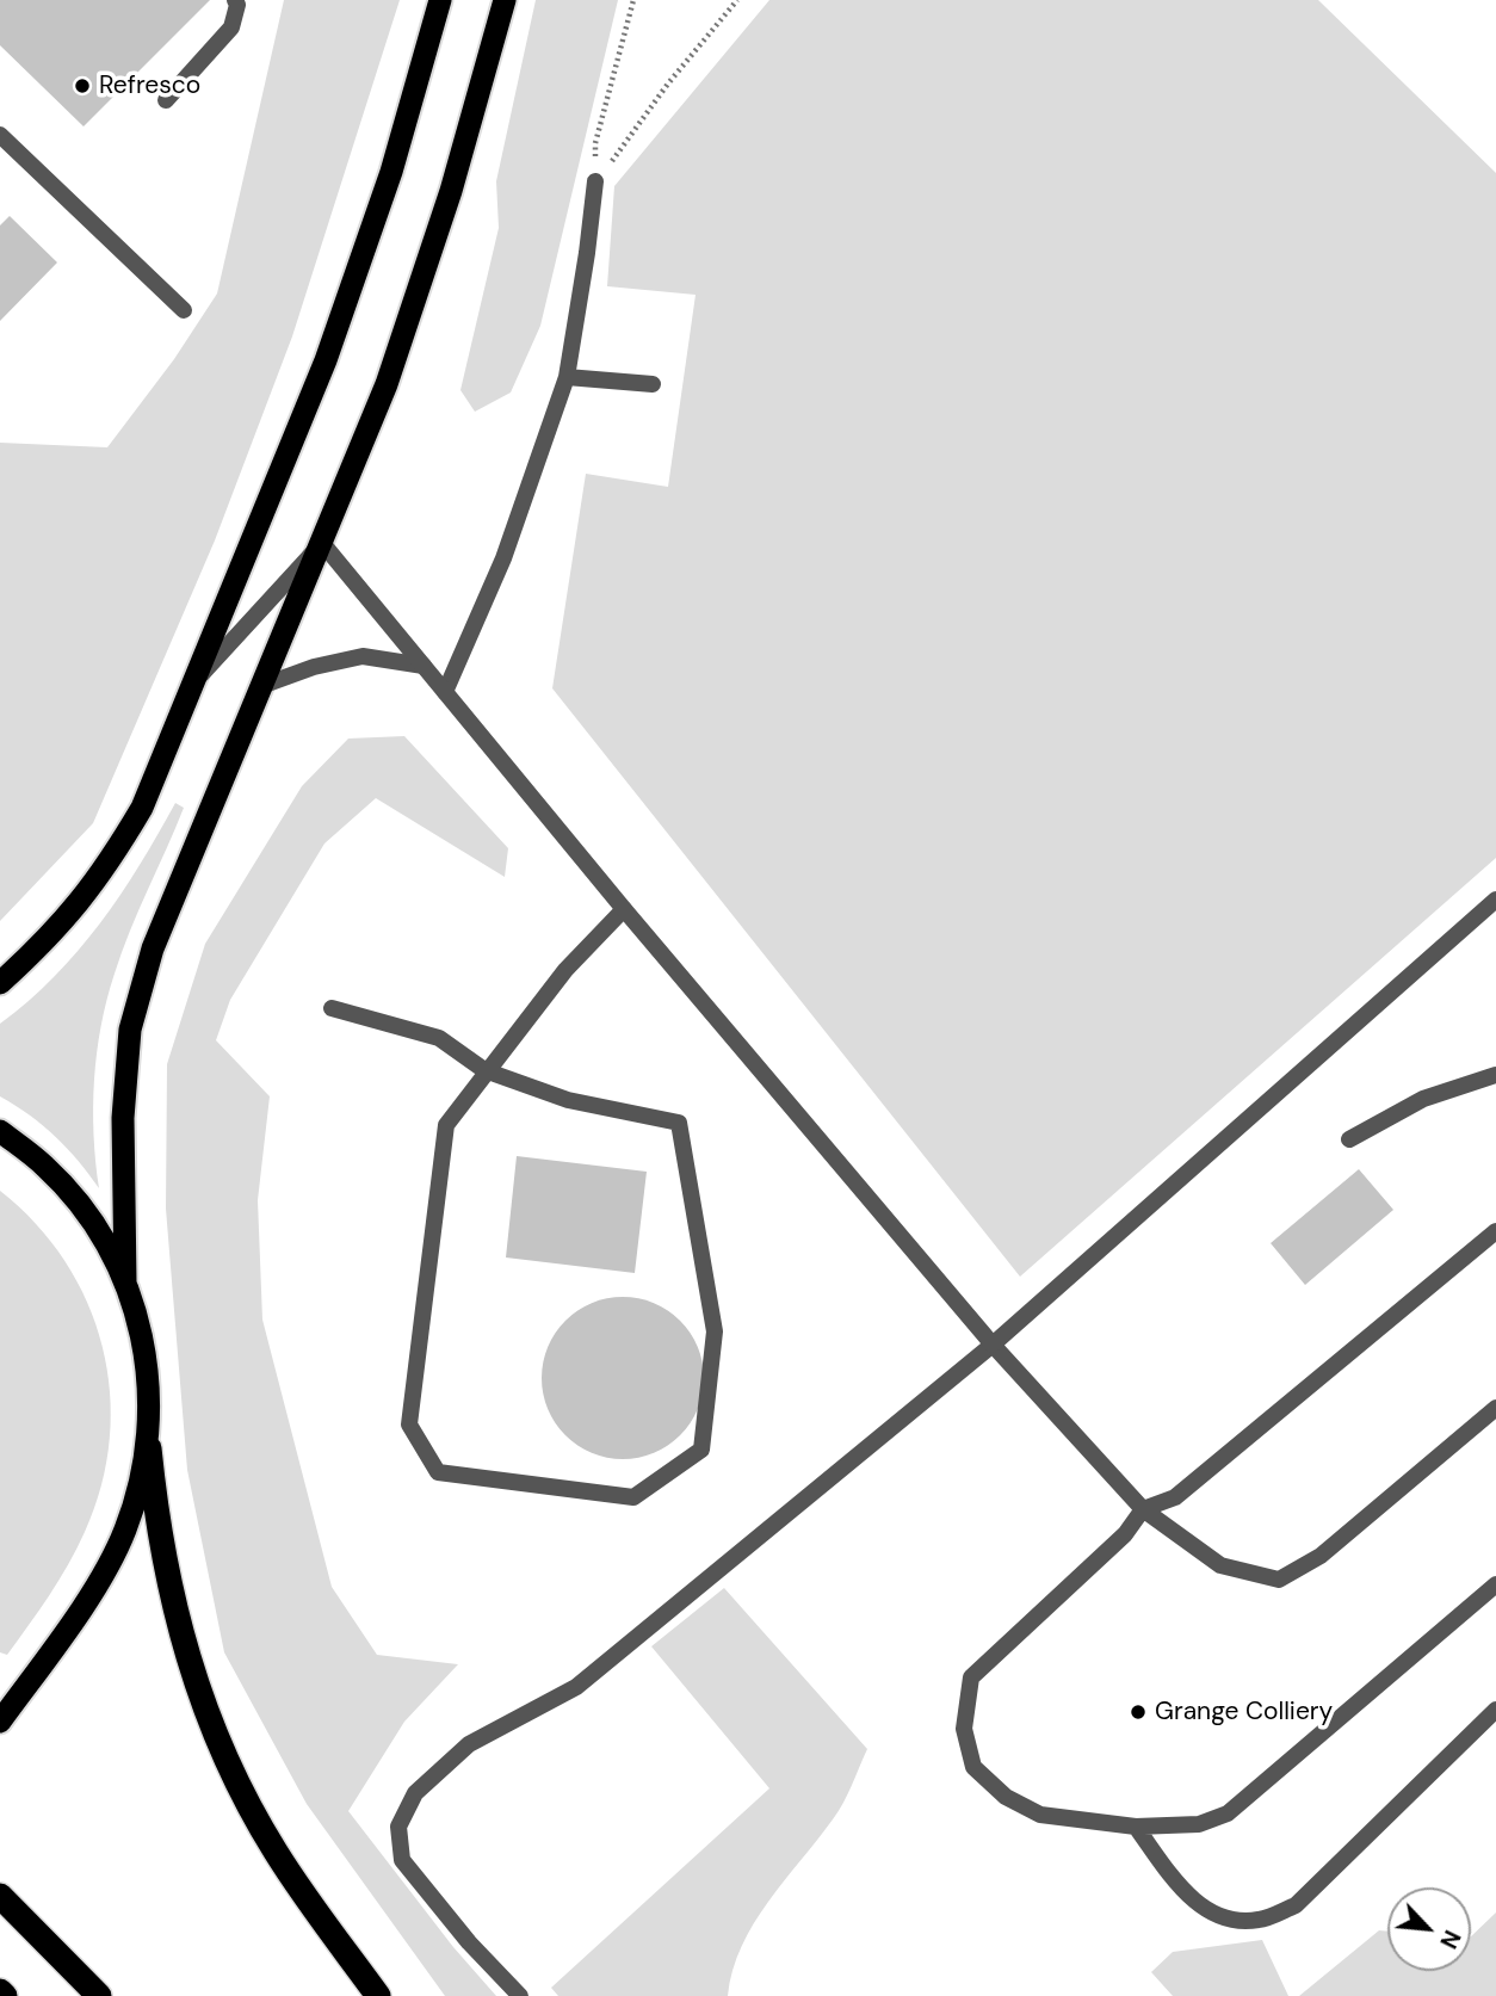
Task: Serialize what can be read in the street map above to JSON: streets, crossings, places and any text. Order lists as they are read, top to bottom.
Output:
{
  "places": ["Refresco", "Grange Colliery"],
  "north": "bottom right"
}
